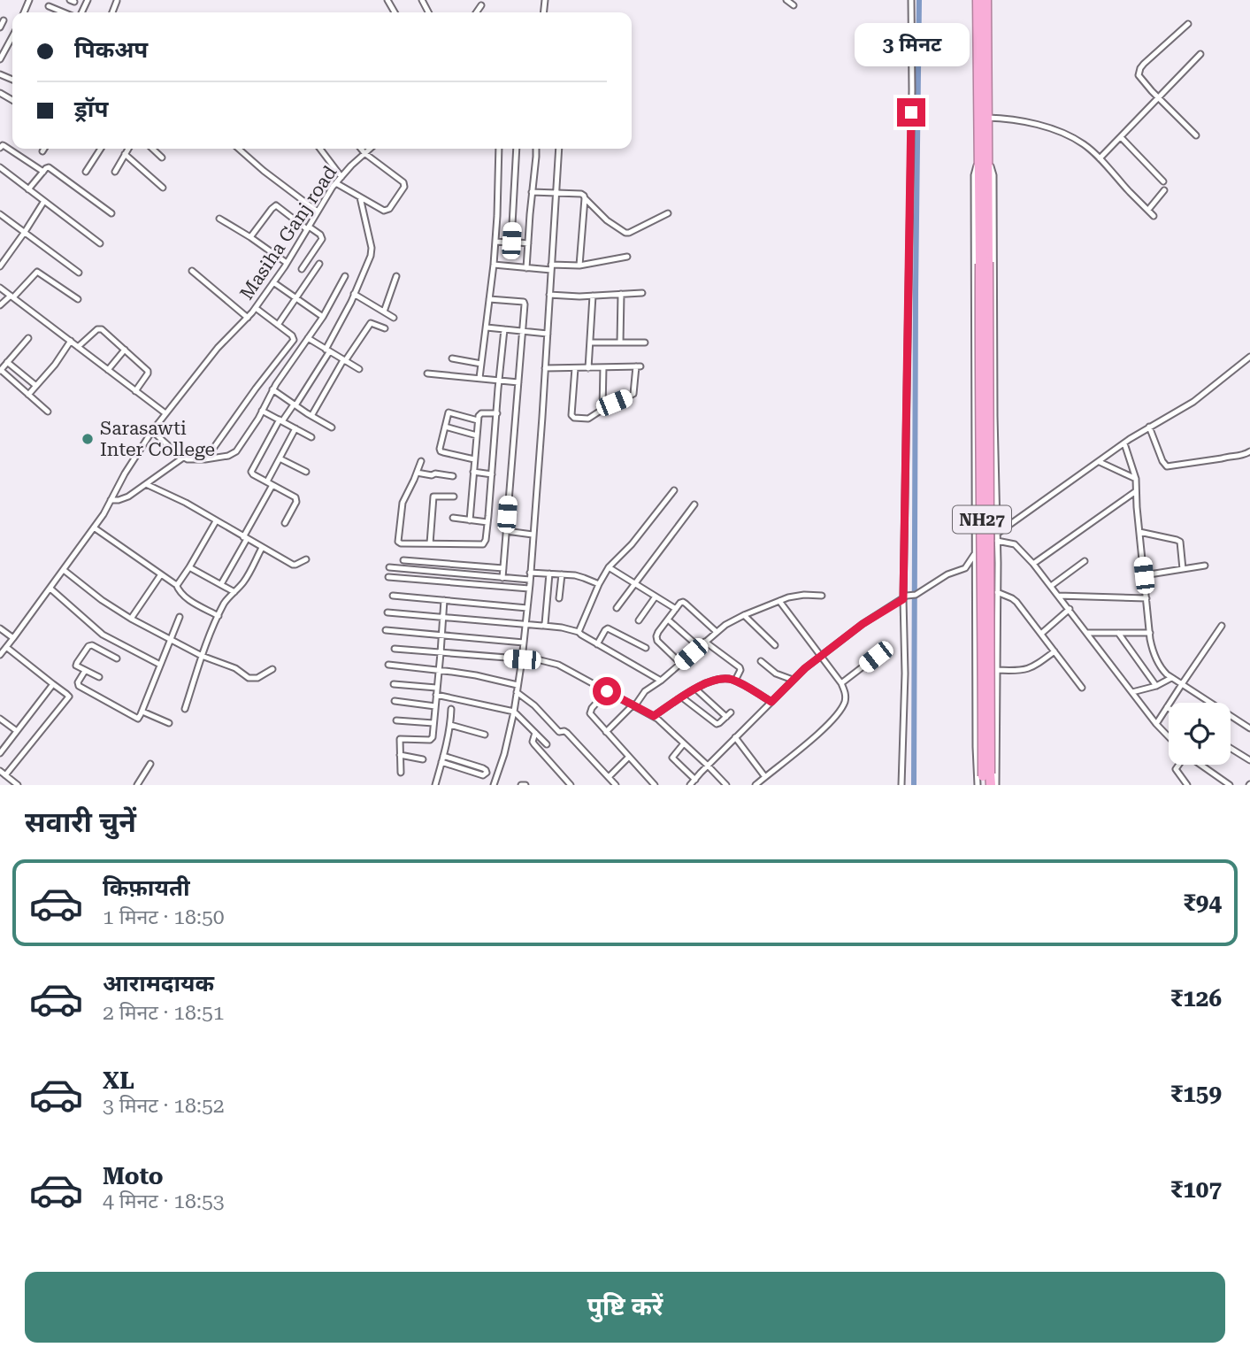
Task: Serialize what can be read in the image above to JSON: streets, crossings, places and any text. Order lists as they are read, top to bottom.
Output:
{
  "streets": {
    "highway": ["NH27"],
    "street": ["Masiha Ganj road"]
  },
  "places": ["Sarasawti Inter College"],
  "page": {
    "banner": ["पिकअप", "ड्रॉप"],
    "bubble": "3 मिनट",
    "heading": "सवारी चुनें",
    "list": [
      {
        "name": "किफ़ायती",
        "note": "1 मिनट · 18:50",
        "value": "₹94"
      },
      {
        "name": "आरामदायक",
        "note": "2 मिनट · 18:51",
        "value": "₹126"
      },
      {
        "name": "XL",
        "note": "3 मिनट · 18:52",
        "value": "₹159"
      },
      {
        "name": "Moto",
        "note": "4 मिनट · 18:53",
        "value": "₹107"
      }
    ],
    "buttons": "पुष्टि करें"
  }
}
